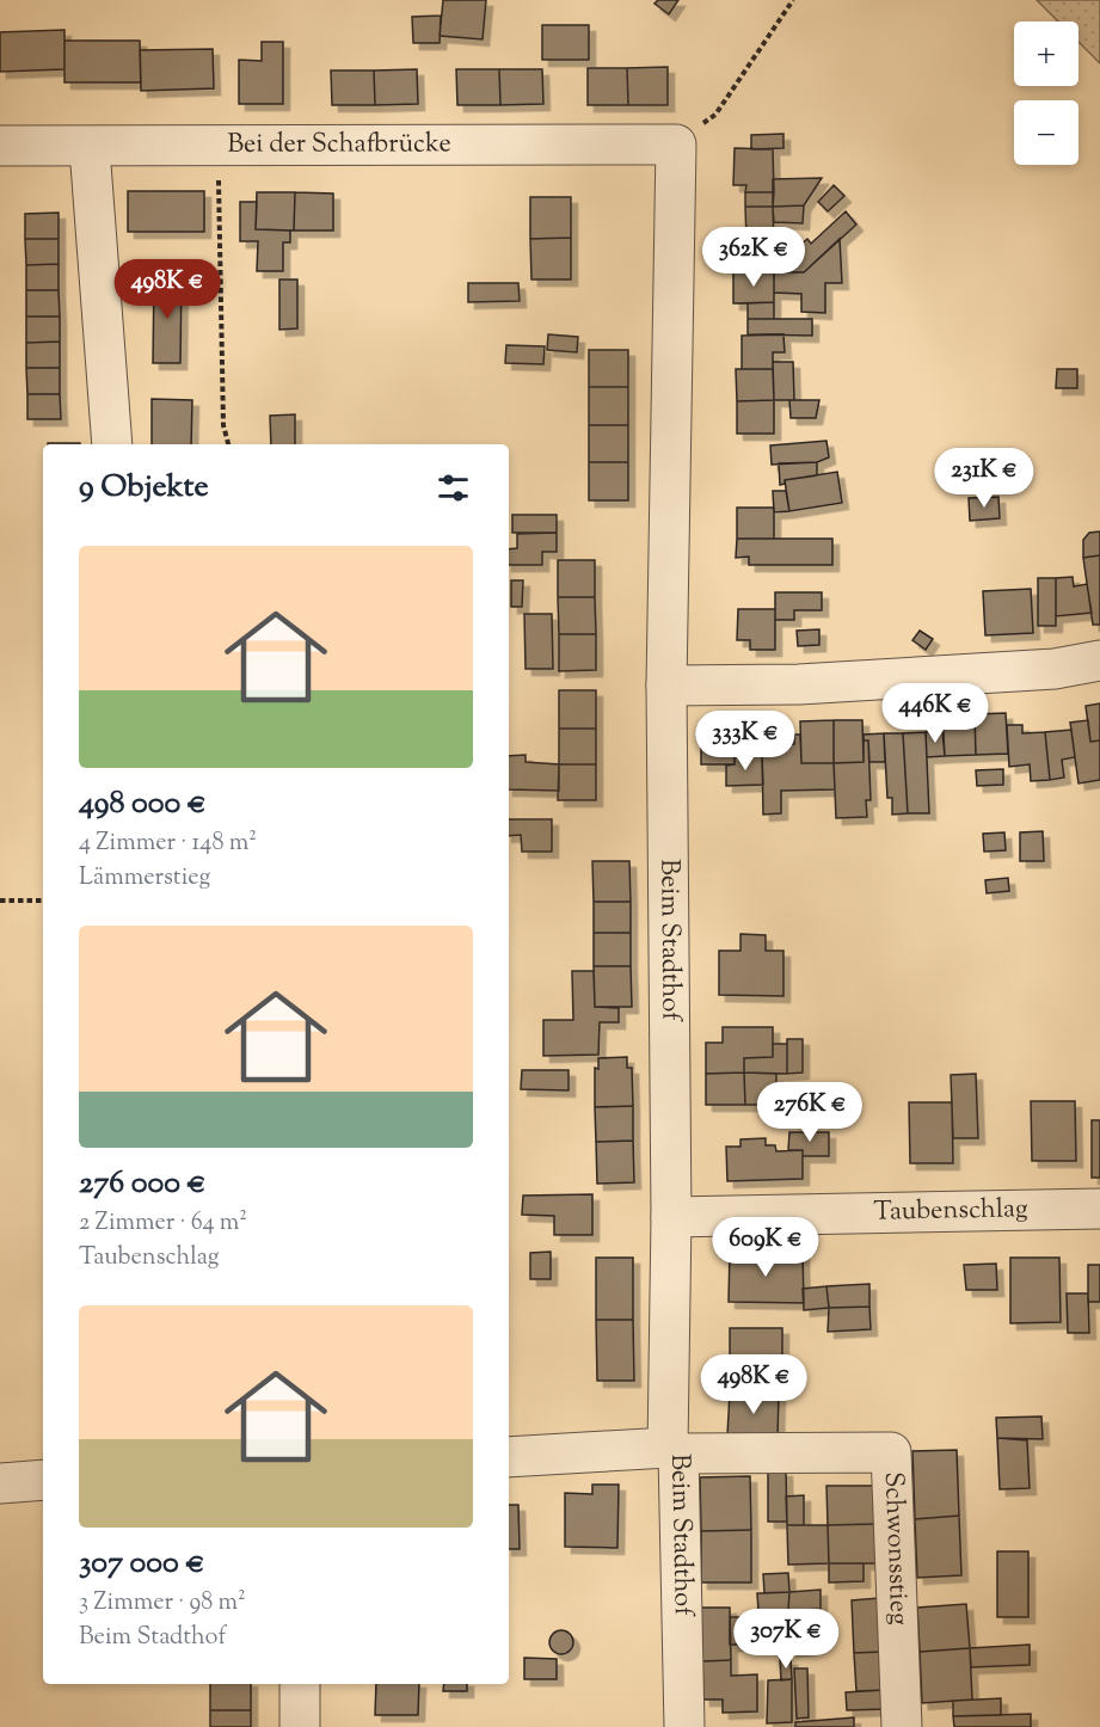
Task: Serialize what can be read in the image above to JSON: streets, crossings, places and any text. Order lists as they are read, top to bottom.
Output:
{
  "streets": {
    "street": [
      "Bei der Schafbrücke",
      "Beim Stadthof",
      "Taubenschlag",
      "Schwonsstieg"
    ]
  },
  "crossings": [
    ["Bei der Schafbrücke", "Beim Stadthof"],
    ["Beim Stadthof", "Taubenschlag"],
    ["Beim Stadthof", "Schwonsstieg"]
  ],
  "page": {
    "map_buttons": ["+", "−"],
    "price": [
      "362K €",
      "498K €",
      "231K €",
      "446K €",
      "333K €",
      "276K €",
      "609K €",
      "498K €",
      "307K €"
    ],
    "heading": "9 Objekte",
    "list": [
      {
        "name": "498 000 €",
        "note": "4 Zimmer · 148 m² · Lämmerstieg"
      },
      {
        "name": "276 000 €",
        "note": "2 Zimmer · 64 m² · Taubenschlag"
      },
      {
        "name": "307 000 €",
        "note": "3 Zimmer · 98 m² · Beim Stadthof"
      }
    ]
  }
}
